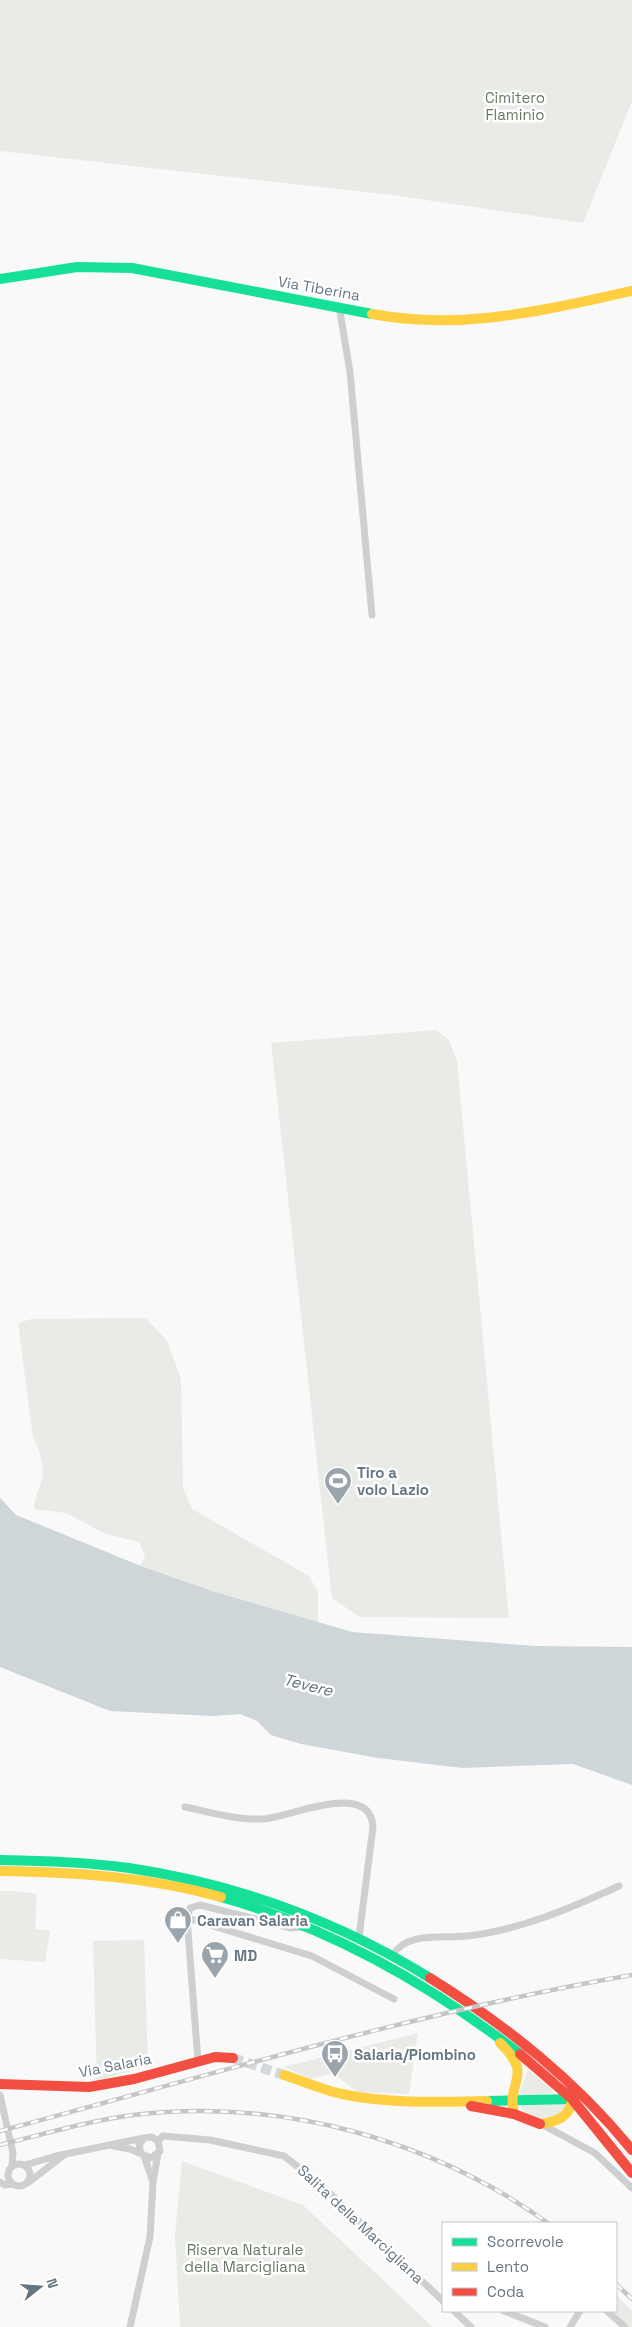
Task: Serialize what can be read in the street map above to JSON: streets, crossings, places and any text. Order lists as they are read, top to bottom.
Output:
{
  "streets": {
    "main road": ["Via Tiberina", "Via Salaria"],
    "street": ["Salita della Marcigliana"]
  },
  "water": ["Tevere"],
  "parks": ["Cimitero Flaminio", "Riserva Naturale della Marcigliana"],
  "places": {
    "sports": ["Tiro a volo Lazio"],
    "shop": ["Caravan Salaria"],
    "supermarket": ["MD"],
    "bus stop": ["Salaria/Piombino"]
  },
  "legend": ["Scorrevole", "Lento", "Coda"],
  "north": "right"
}
